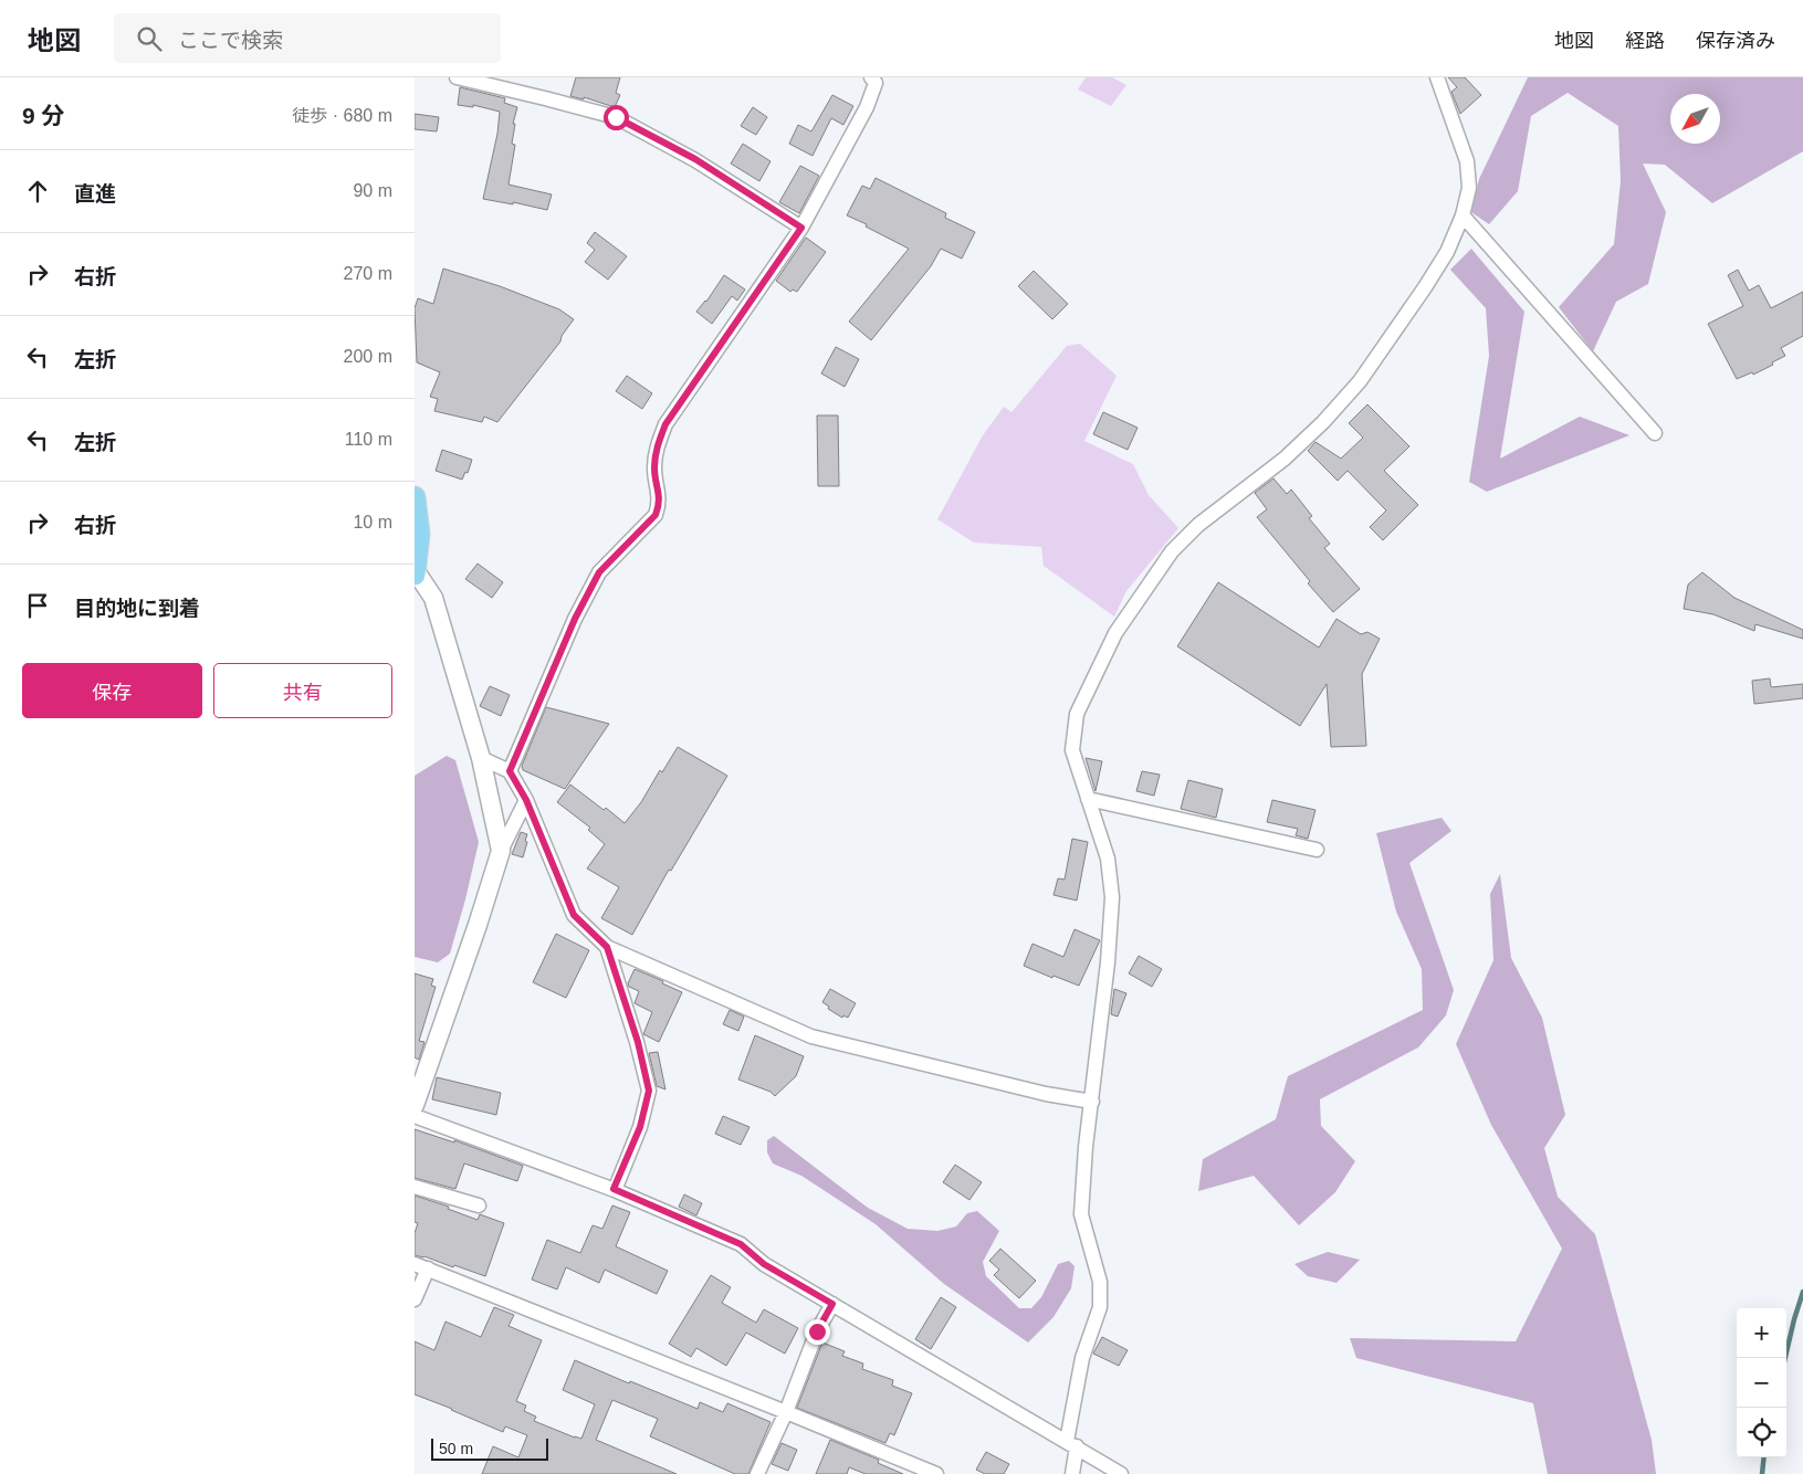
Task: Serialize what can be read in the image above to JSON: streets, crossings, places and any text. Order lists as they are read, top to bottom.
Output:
{
  "scale_bar": "50 m",
  "north": "bottom left",
  "page": {
    "header": "地図",
    "search": "ここで検索",
    "nav": ["地図", "経路", "保存済み"],
    "heading": ["9 分", "徒歩 · 680 m"],
    "list": [
      ["直進", "90 m"],
      ["右折", "270 m"],
      ["左折", "200 m"],
      ["左折", "110 m"],
      ["右折", "10 m"],
      "目的地に到着"
    ],
    "buttons": ["保存", "共有"],
    "map_buttons": ["+", "−"],
    "scale": "50 m"
  }
}
